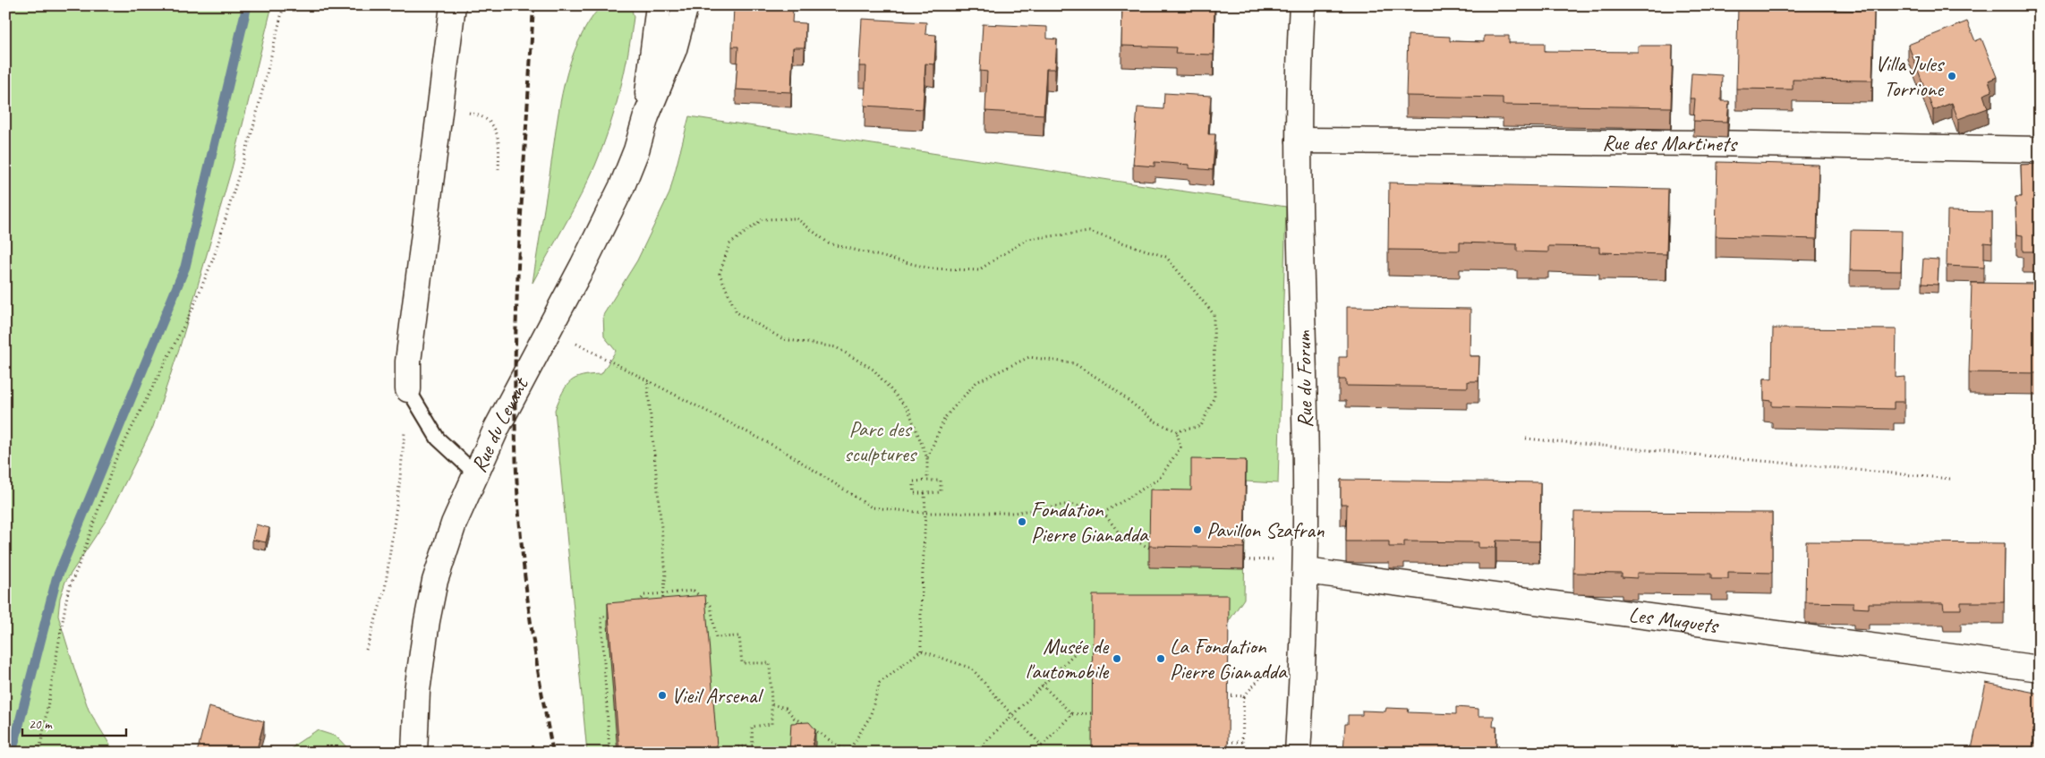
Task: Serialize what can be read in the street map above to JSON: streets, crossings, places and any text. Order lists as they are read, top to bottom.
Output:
{
  "streets": {
    "street": [
      "Rue des Martinets",
      "Rue du Forum",
      "Rue du Levant",
      "Les Muguets"
    ]
  },
  "crossings": [
    ["Rue des Martinets", "Rue du Forum"],
    ["Rue du Forum", "Les Muguets"]
  ],
  "parks": ["Parc des sculptures"],
  "places": [
    "Villa Jules Torrione",
    "Fondation Pierre Gianadda",
    "Pavillon Szafran",
    "Musée de l'automobile",
    "La Fondation Pierre Gianadda",
    "Vieil Arsenal"
  ],
  "scale_bar": "20 m"
}
